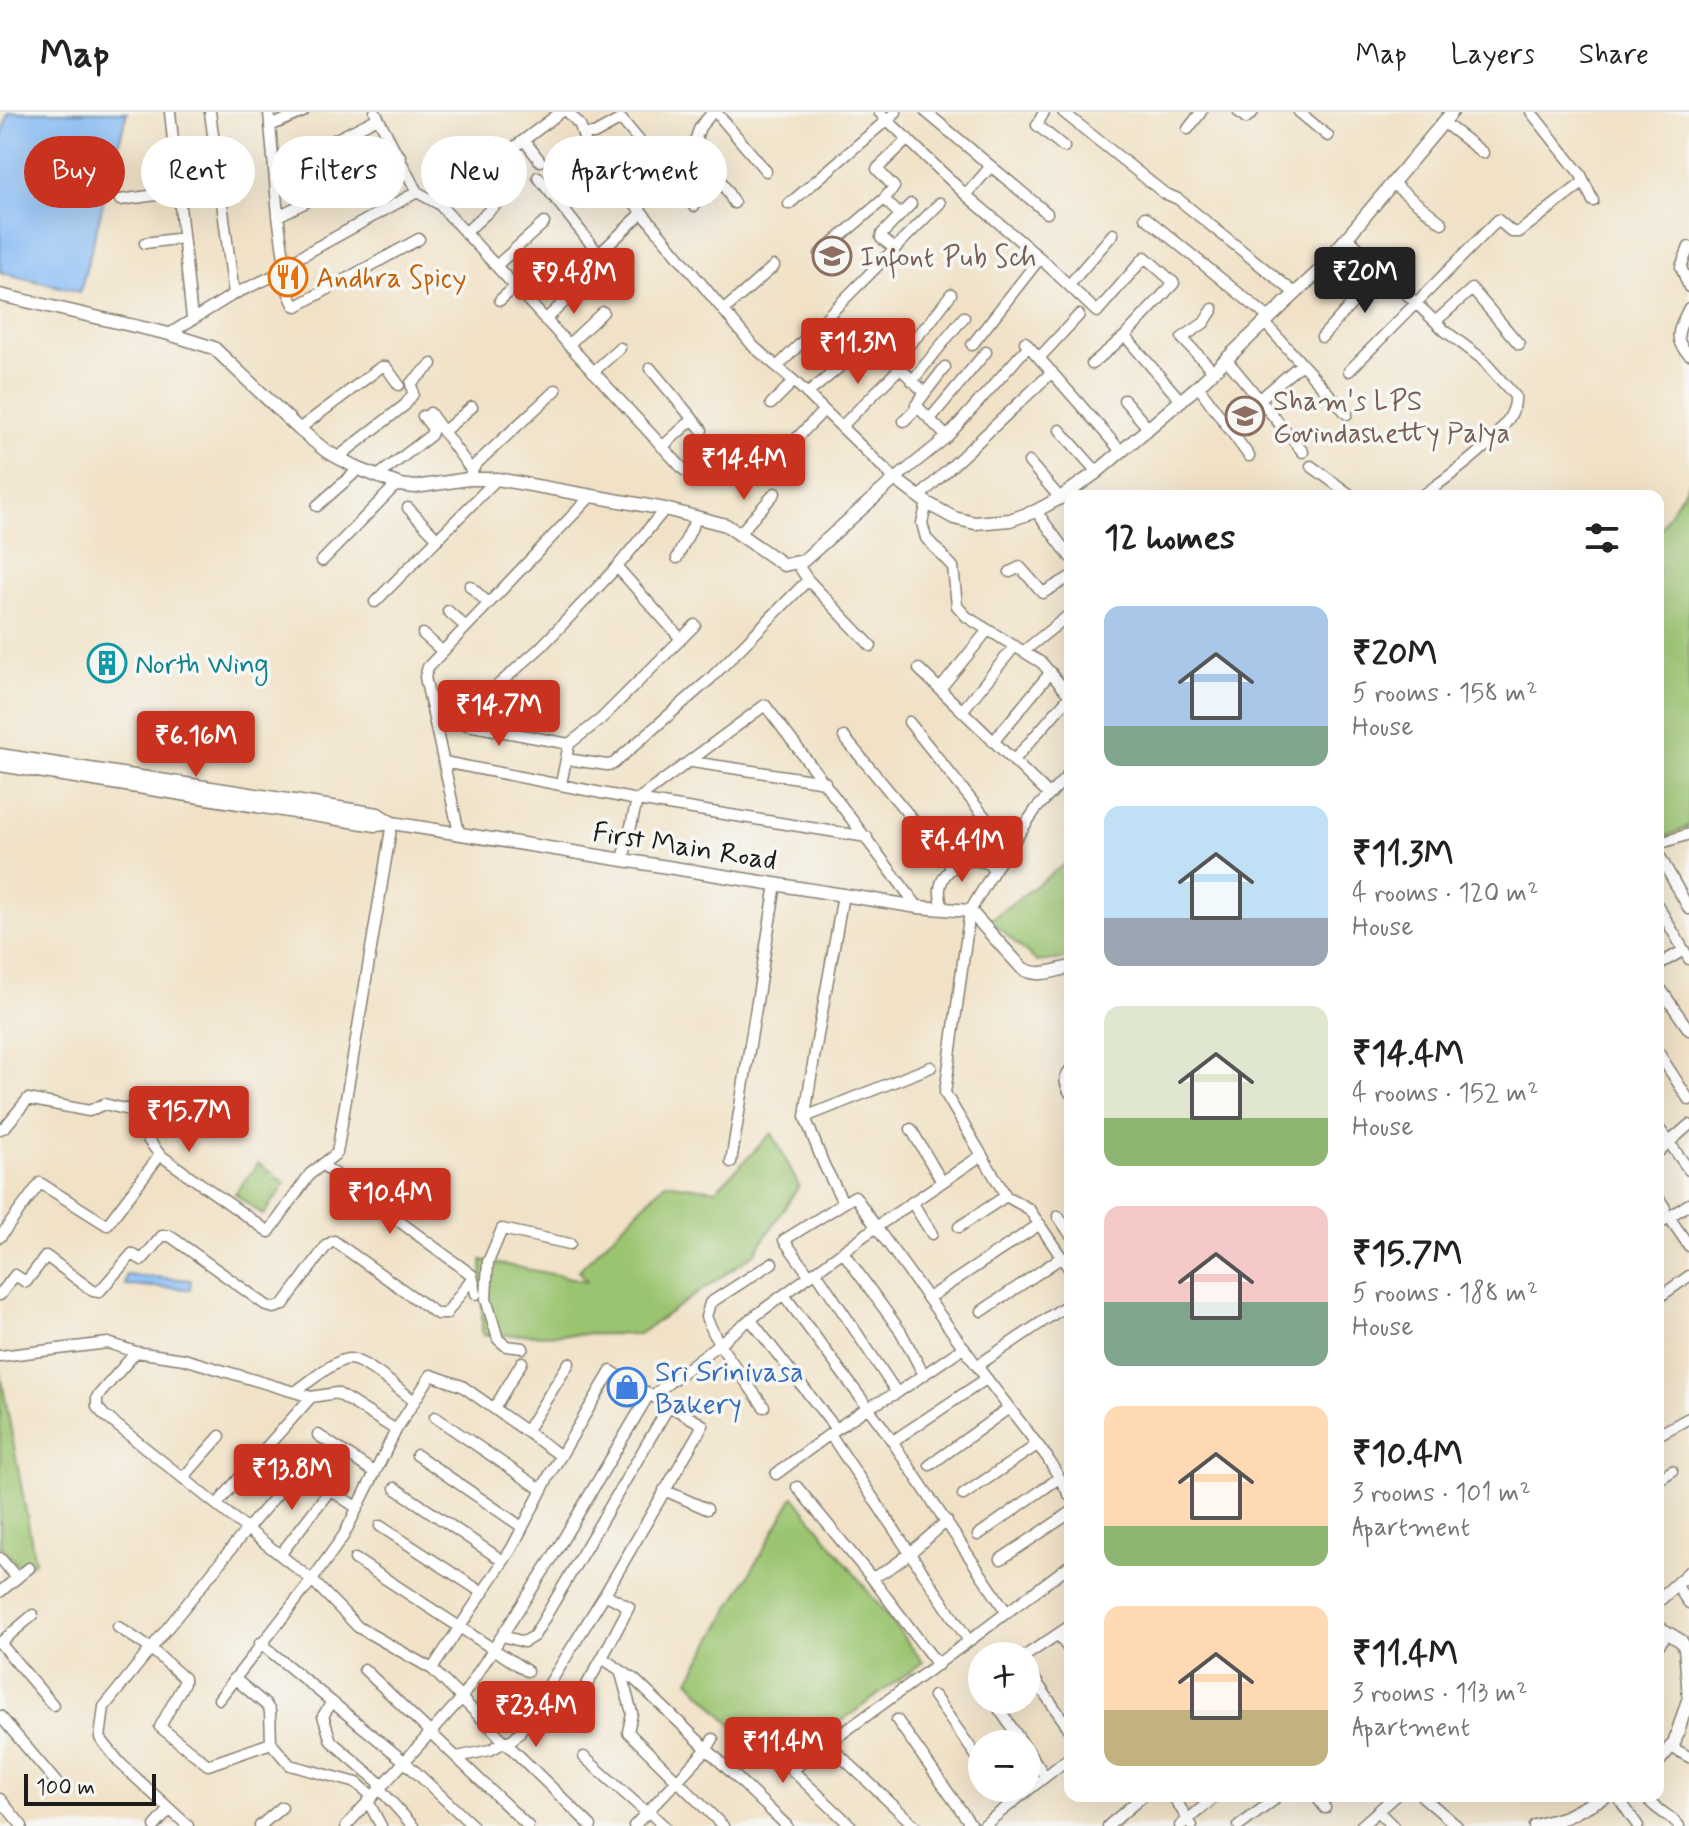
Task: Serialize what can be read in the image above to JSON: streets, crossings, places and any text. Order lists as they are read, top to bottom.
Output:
{
  "streets": {
    "street": ["First Main Road"]
  },
  "places": {
    "school or university": ["Infont Pub Sch", "Sham's LPS Govindashetty Palya"],
    "restaurant": ["Andhra Spicy"],
    "building": ["North Wing"],
    "shop": ["Sri Srinivasa Bakery"]
  },
  "scale_bar": "100 m",
  "page": {
    "header": "Map",
    "nav": ["Map", "Layers", "Share"],
    "chip": [
      "Buy",
      "Rent",
      "Filters",
      "New",
      "Apartment"
    ],
    "price": [
      "₹20M",
      "₹9.48M",
      "₹11.3M",
      "₹14.4M",
      "₹14.7M",
      "₹6.16M",
      "₹4.41M",
      "₹15.7M",
      "₹10.4M",
      "₹13.8M",
      "₹23.4M",
      "₹11.4M"
    ],
    "heading": "12 homes",
    "list": [
      {
        "name": "₹20M",
        "note": "5 rooms · 158 m² · House"
      },
      {
        "name": "₹11.3M",
        "note": "4 rooms · 120 m² · House"
      },
      {
        "name": "₹14.4M",
        "note": "4 rooms · 152 m² · House"
      },
      {
        "name": "₹15.7M",
        "note": "5 rooms · 188 m² · House"
      },
      {
        "name": "₹10.4M",
        "note": "3 rooms · 101 m² · Apartment"
      },
      {
        "name": "₹11.4M",
        "note": "3 rooms · 113 m² · Apartment"
      }
    ],
    "map_buttons": ["+", "−"],
    "scale": "100 m"
  }
}
